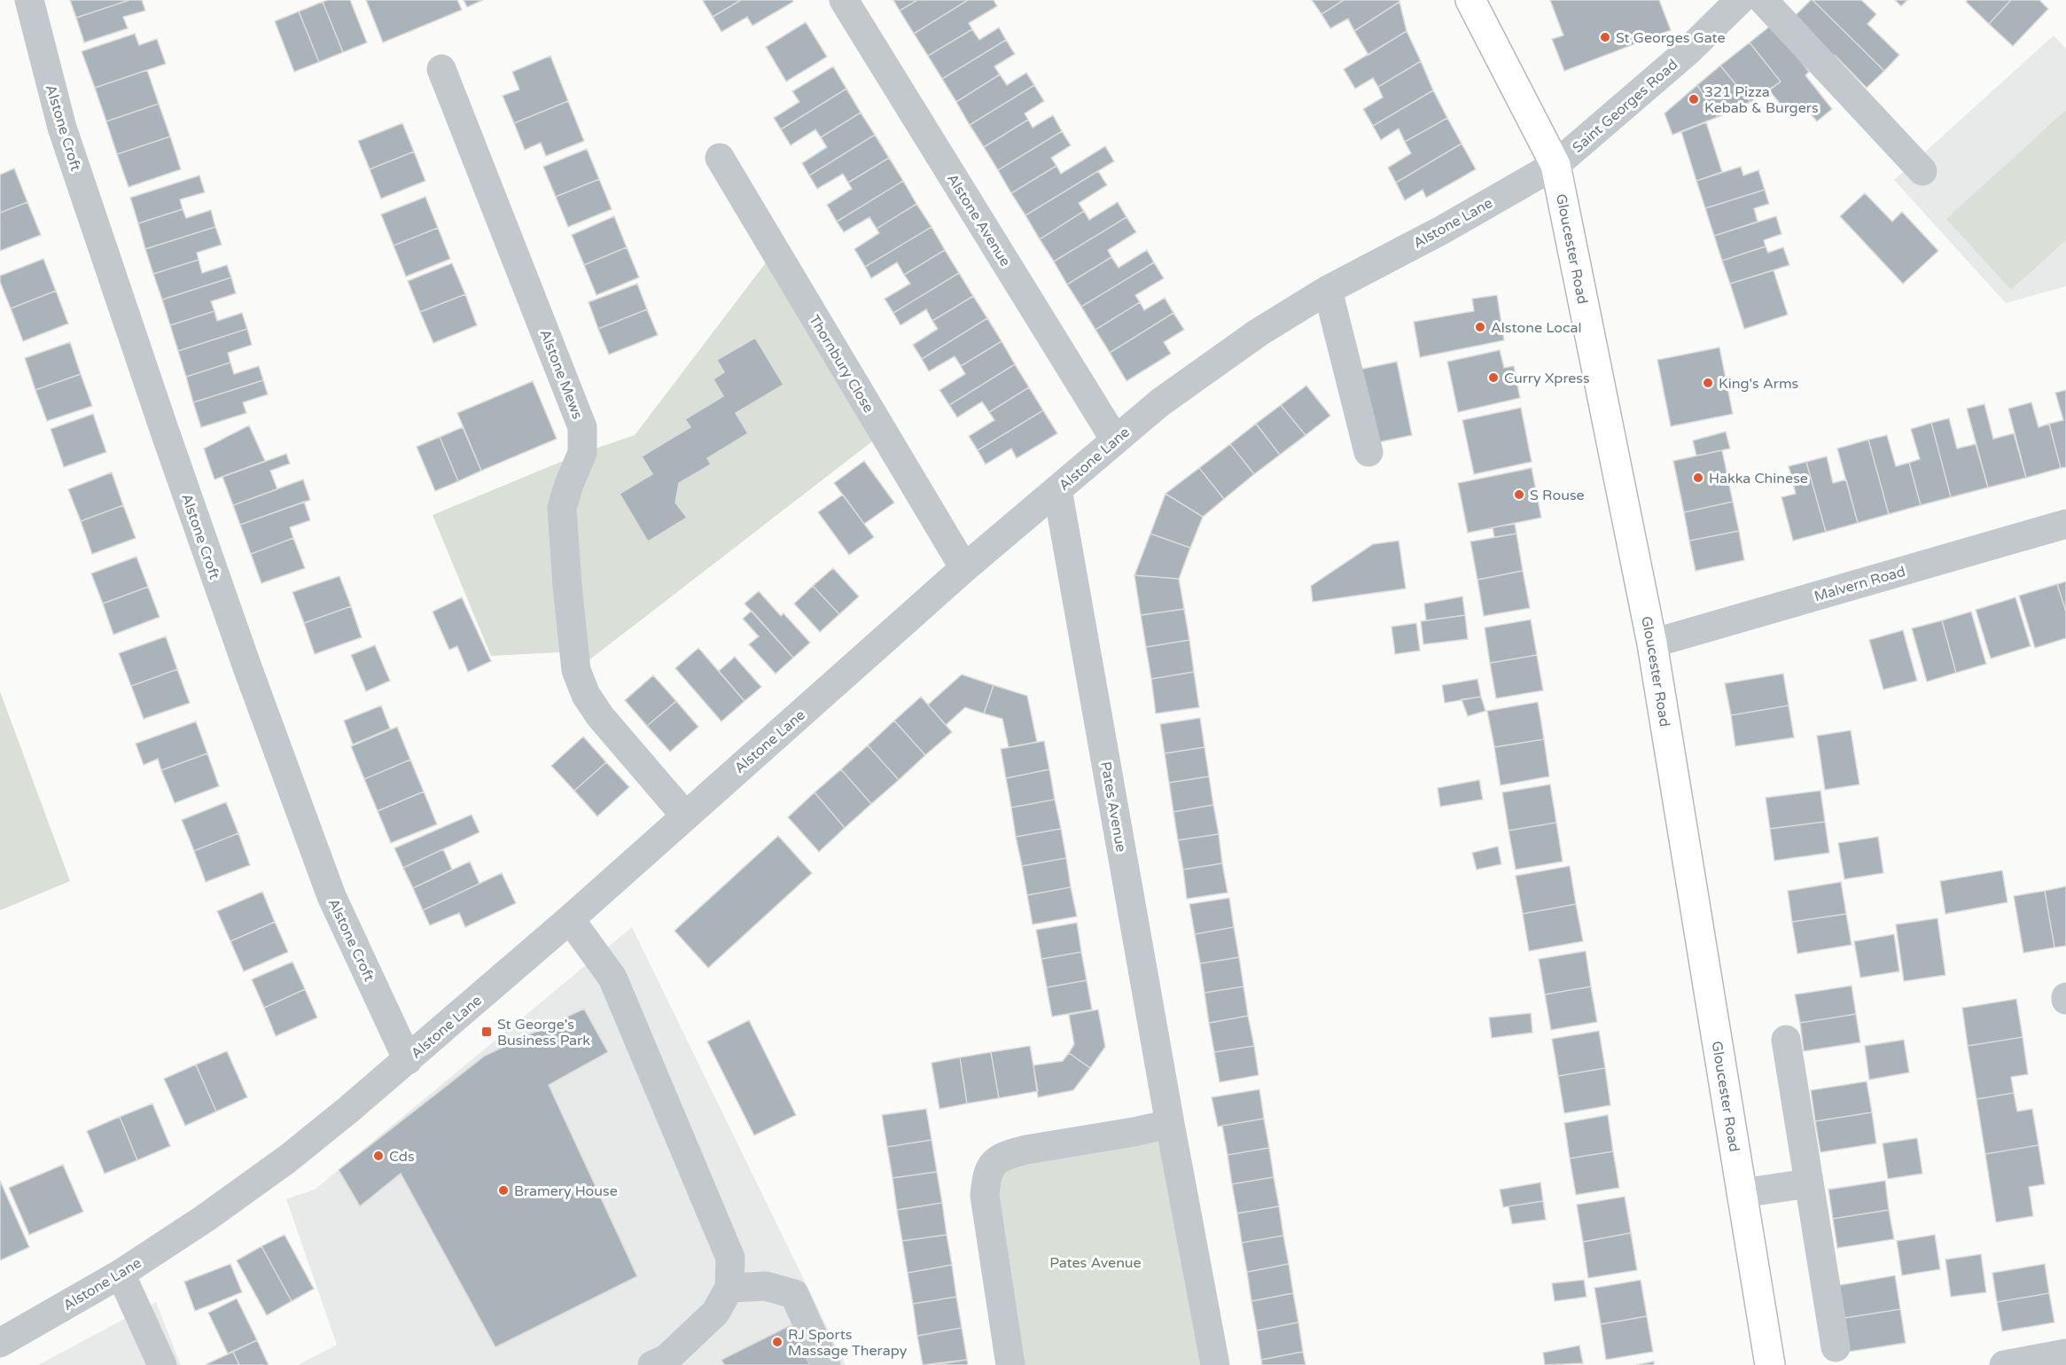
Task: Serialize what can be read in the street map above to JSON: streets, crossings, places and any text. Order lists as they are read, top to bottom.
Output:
{
  "streets": {
    "main road": ["Gloucester Road"],
    "street": [
      "Saint Georges Road",
      "Alstone Croft",
      "Alstone Avenue",
      "Alstone Lane",
      "Thornbury Close",
      "Alstone Mews",
      "Malvern Road",
      "Pates Avenue"
    ]
  },
  "crossings": [
    ["Saint Georges Road", "Alstone Lane"],
    ["Saint Georges Road", "Gloucester Road"],
    ["Alstone Croft", "Alstone Lane"],
    ["Alstone Avenue", "Alstone Lane"],
    ["Alstone Lane", "Gloucester Road"],
    ["Alstone Lane", "Thornbury Close"],
    ["Alstone Lane", "Alstone Mews"],
    ["Alstone Lane", "Pates Avenue"],
    ["Gloucester Road", "Malvern Road"]
  ],
  "parks": ["Pates Avenue"],
  "places": {
    "other": [
      "St Georges Gate",
      "321 Pizza Kebab & Burgers",
      "Alstone Local",
      "Curry Xpress",
      "King's Arms",
      "Hakka Chinese",
      "S Rouse",
      "Cds",
      "Bramery House",
      "RJ Sports Massage Therapy"
    ],
    "transit": ["St George's Business Park"]
  }
}
